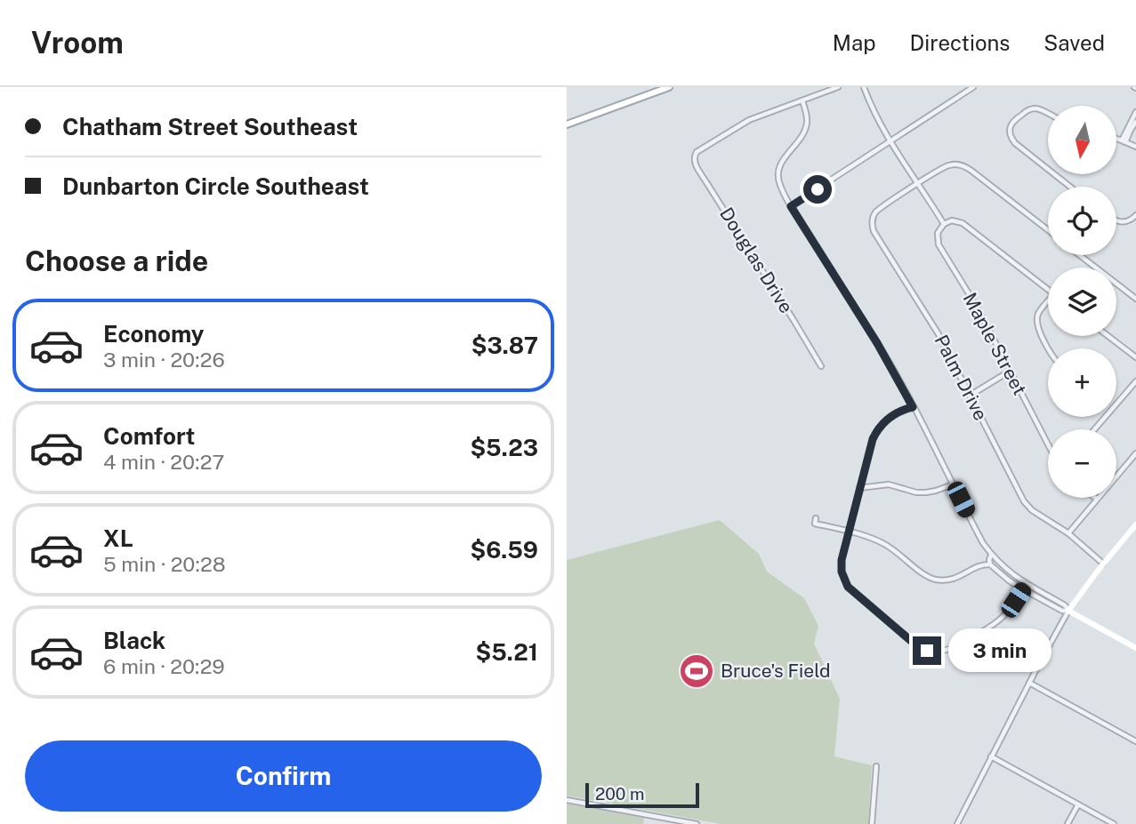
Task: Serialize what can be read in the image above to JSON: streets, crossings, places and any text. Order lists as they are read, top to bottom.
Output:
{
  "streets": {
    "street": ["Douglas Drive", "Maple Street", "Palm Drive"]
  },
  "places": {
    "sports": ["Bruce's Field"]
  },
  "scale_bar": "200 m",
  "north": "bottom",
  "page": {
    "header": "Vroom",
    "nav": ["Map", "Directions", "Saved"],
    "banner": ["Chatham Street Southeast", "Dunbarton Circle Southeast"],
    "map_buttons": ["+", "−"],
    "heading": "Choose a ride",
    "list": [
      {
        "name": "Economy",
        "note": "3 min · 20:26",
        "value": "$3.87"
      },
      {
        "name": "Comfort",
        "note": "4 min · 20:27",
        "value": "$5.23"
      },
      {
        "name": "XL",
        "note": "5 min · 20:28",
        "value": "$6.59"
      },
      {
        "name": "Black",
        "note": "6 min · 20:29",
        "value": "$5.21"
      }
    ],
    "bubble": "3 min",
    "buttons": "Confirm",
    "scale": "200 m"
  }
}
